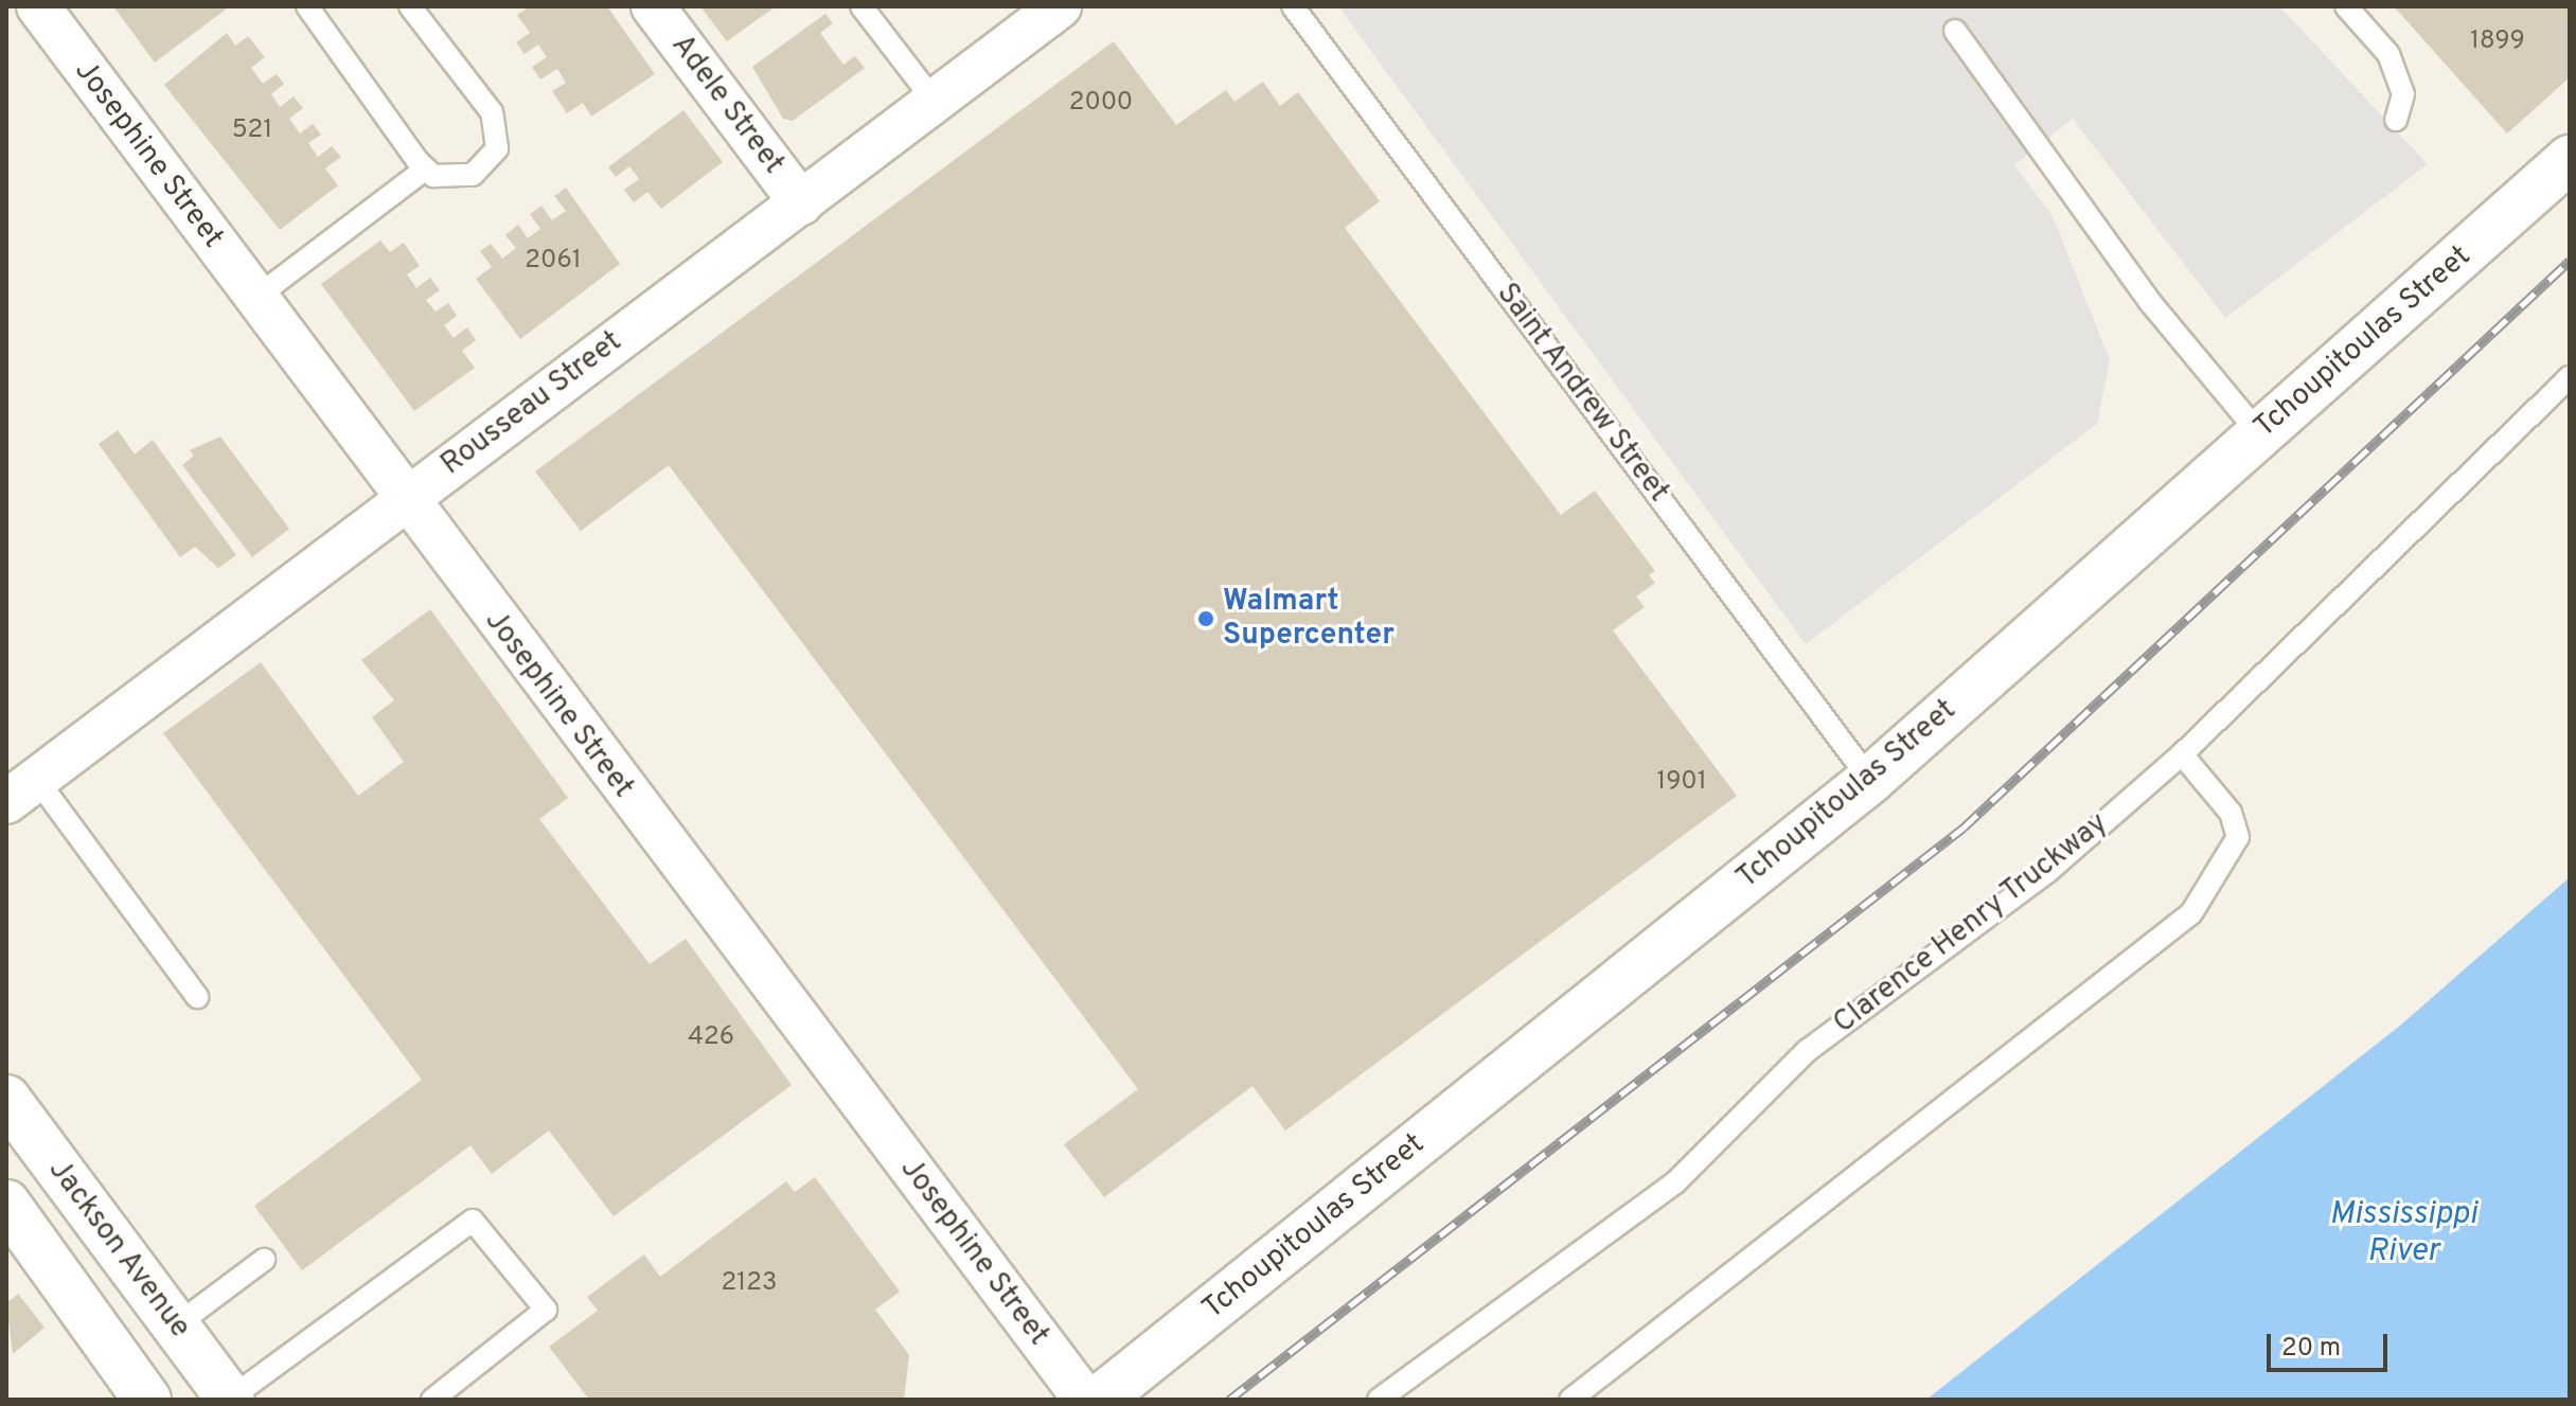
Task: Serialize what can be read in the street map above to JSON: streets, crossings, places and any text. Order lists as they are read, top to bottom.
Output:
{
  "streets": {
    "street": [
      "Adele Street",
      "Josephine Street",
      "Tchoupitoulas Street",
      "Rousseau Street",
      "Jackson Avenue"
    ],
    "lane": ["Saint Andrew Street", "Clarence Henry Truckway"]
  },
  "crossings": [
    ["Adele Street", "Rousseau Street"],
    ["Josephine Street", "Rousseau Street"],
    ["Tchoupitoulas Street", "Saint Andrew Street"]
  ],
  "water": ["Mississippi River"],
  "places": ["Walmart Supercenter"],
  "house_numbers": [
    "1899",
    "2000",
    "521",
    "2061",
    "1901",
    "426",
    "2123"
  ],
  "scale_bar": "20 m"
}
